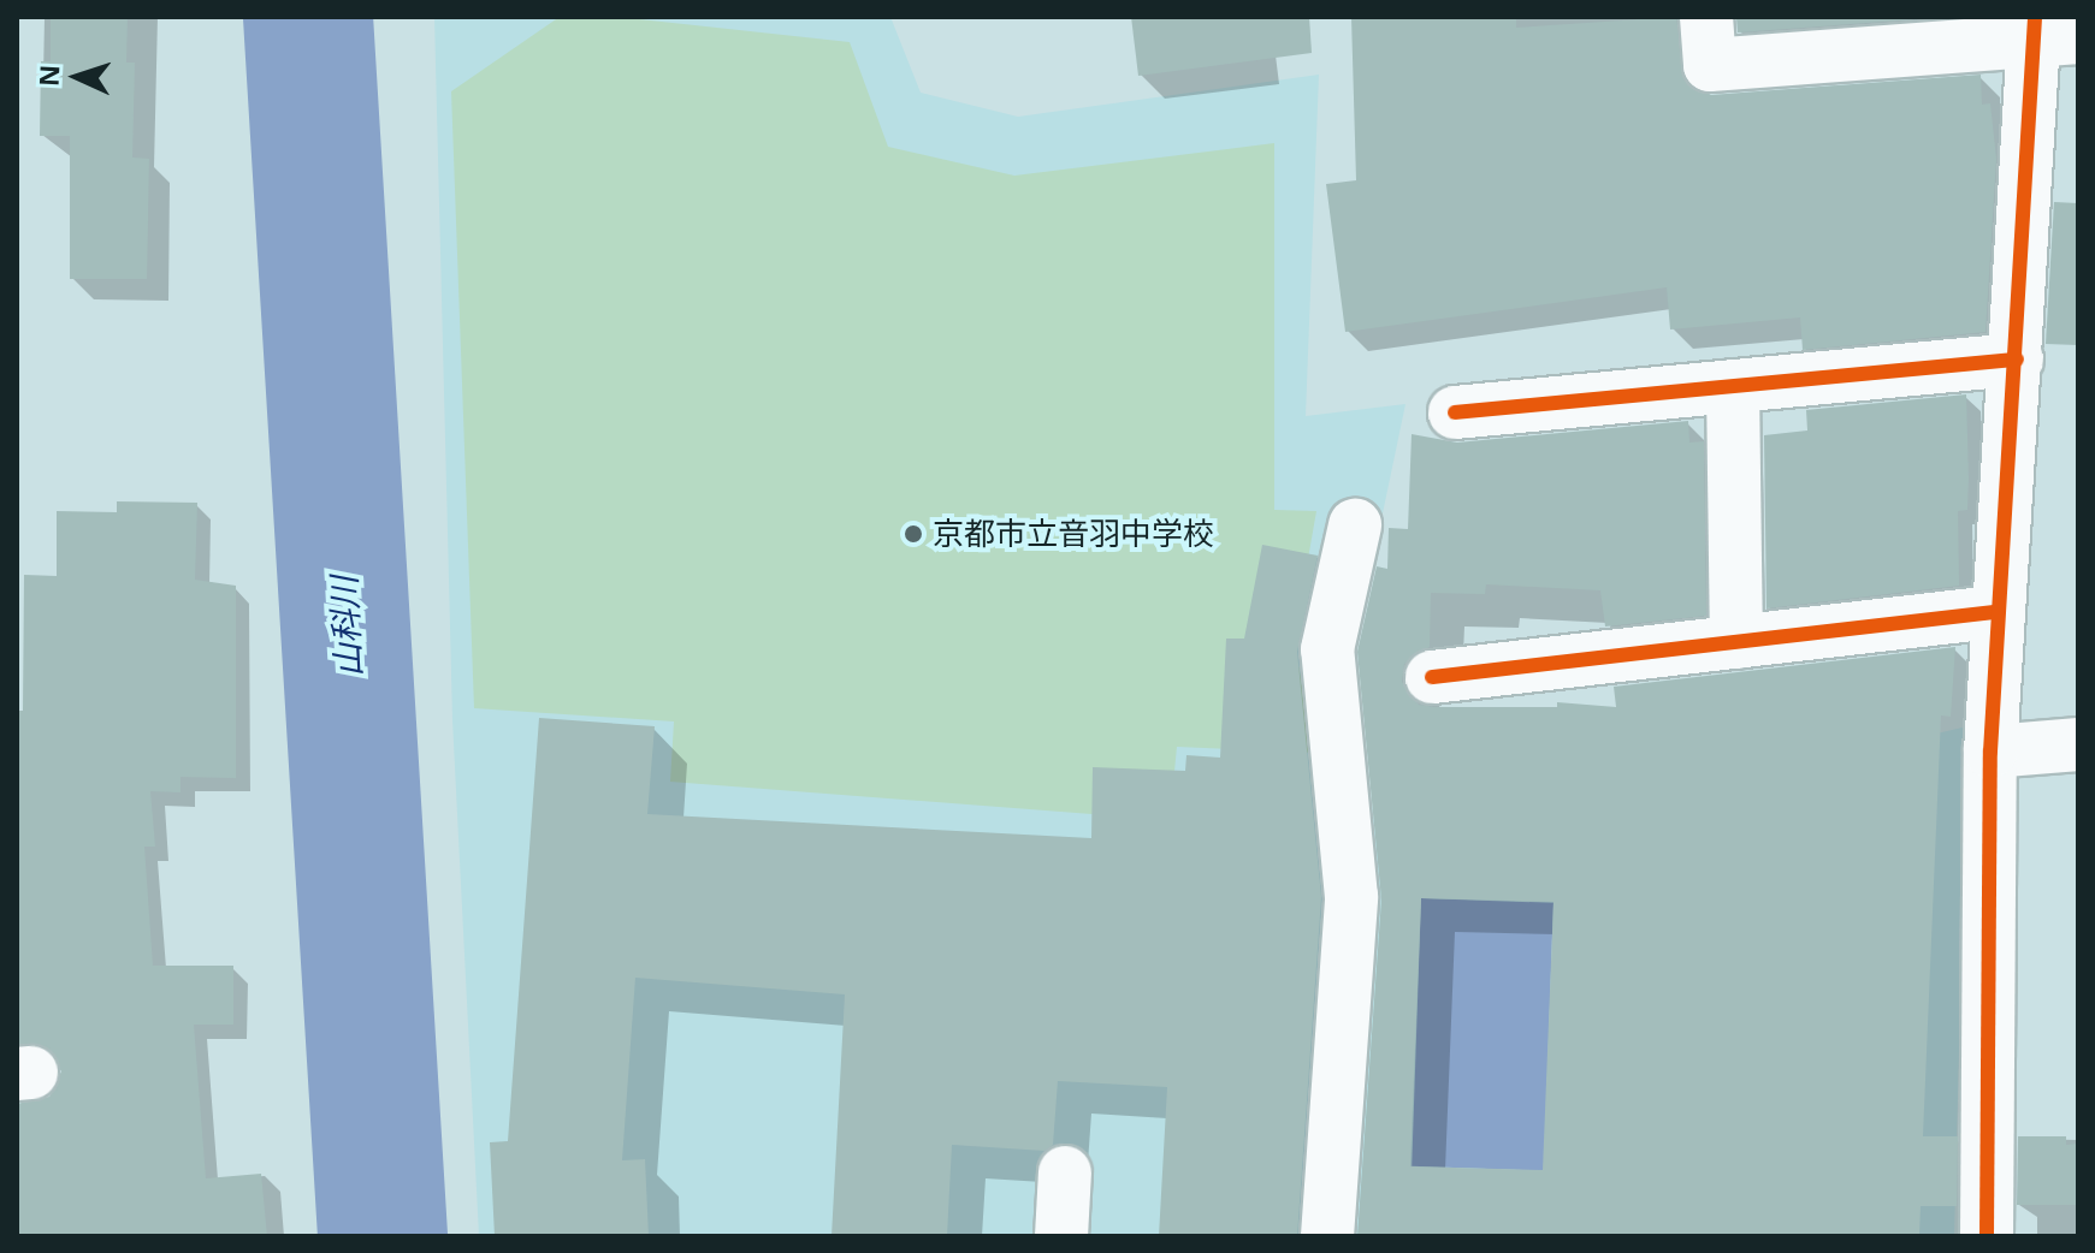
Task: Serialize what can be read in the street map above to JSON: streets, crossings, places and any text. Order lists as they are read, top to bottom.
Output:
{
  "water": ["山科川"],
  "places": ["京都市立音羽中学校"],
  "north": "left"
}
